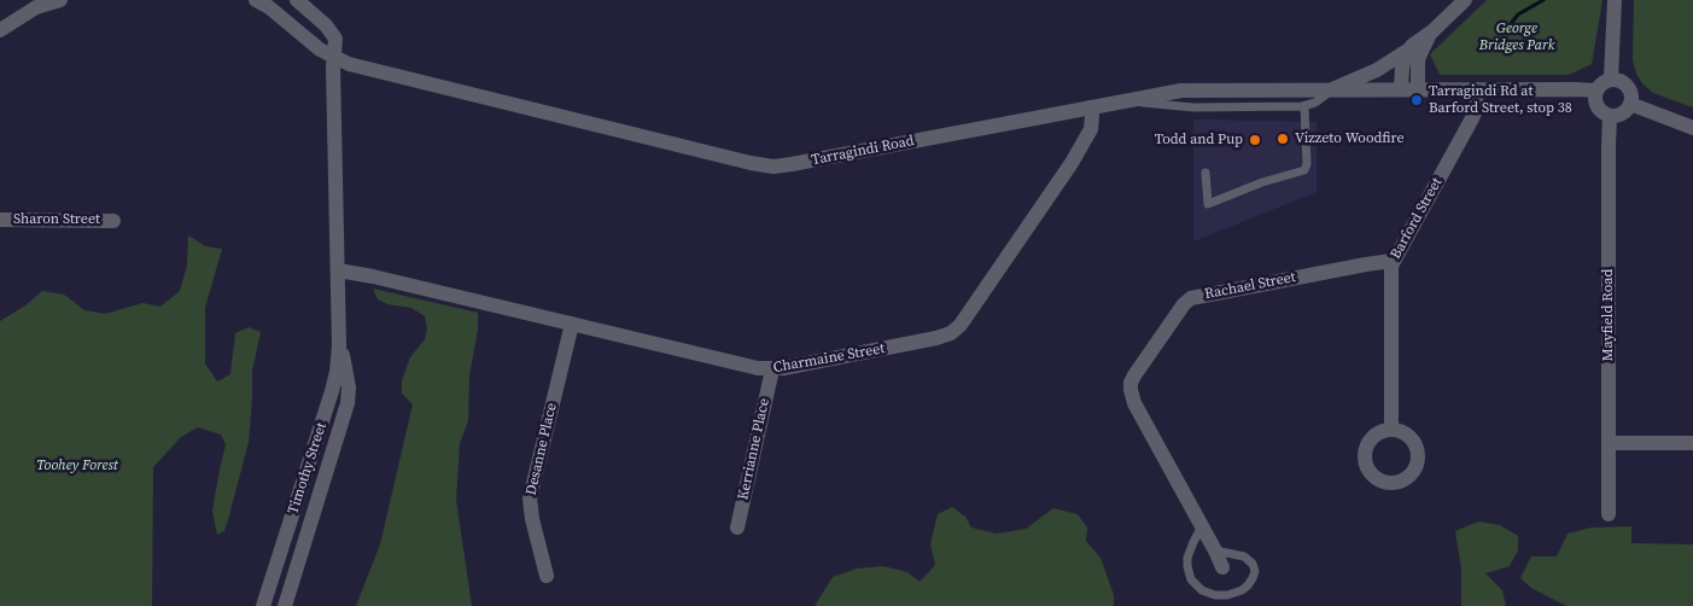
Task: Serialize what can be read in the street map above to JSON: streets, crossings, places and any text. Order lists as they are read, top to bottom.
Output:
{
  "streets": {
    "street": [
      "Tarragindi Road",
      "Barford Street",
      "Sharon Street",
      "Rachael Street",
      "Mayfield Road",
      "Charmaine Street",
      "Desanne Place",
      "Kerrianne Place",
      "Timothy Street"
    ]
  },
  "crossings": [
    ["Tarragindi Road", "Barford Street"],
    ["Tarragindi Road", "Mayfield Road"],
    ["Tarragindi Road", "Charmaine Street"],
    ["Tarragindi Road", "Timothy Street"],
    ["Barford Street", "Rachael Street"],
    ["Charmaine Street", "Desanne Place"],
    ["Charmaine Street", "Kerrianne Place"],
    ["Charmaine Street", "Timothy Street"]
  ],
  "parks": ["George Bridges Park", "Toohey Forest"],
  "places": ["Tarragindi Rd at Barford Street, stop 38", "Vizzeto Woodfire", "Todd and Pup"]
}
